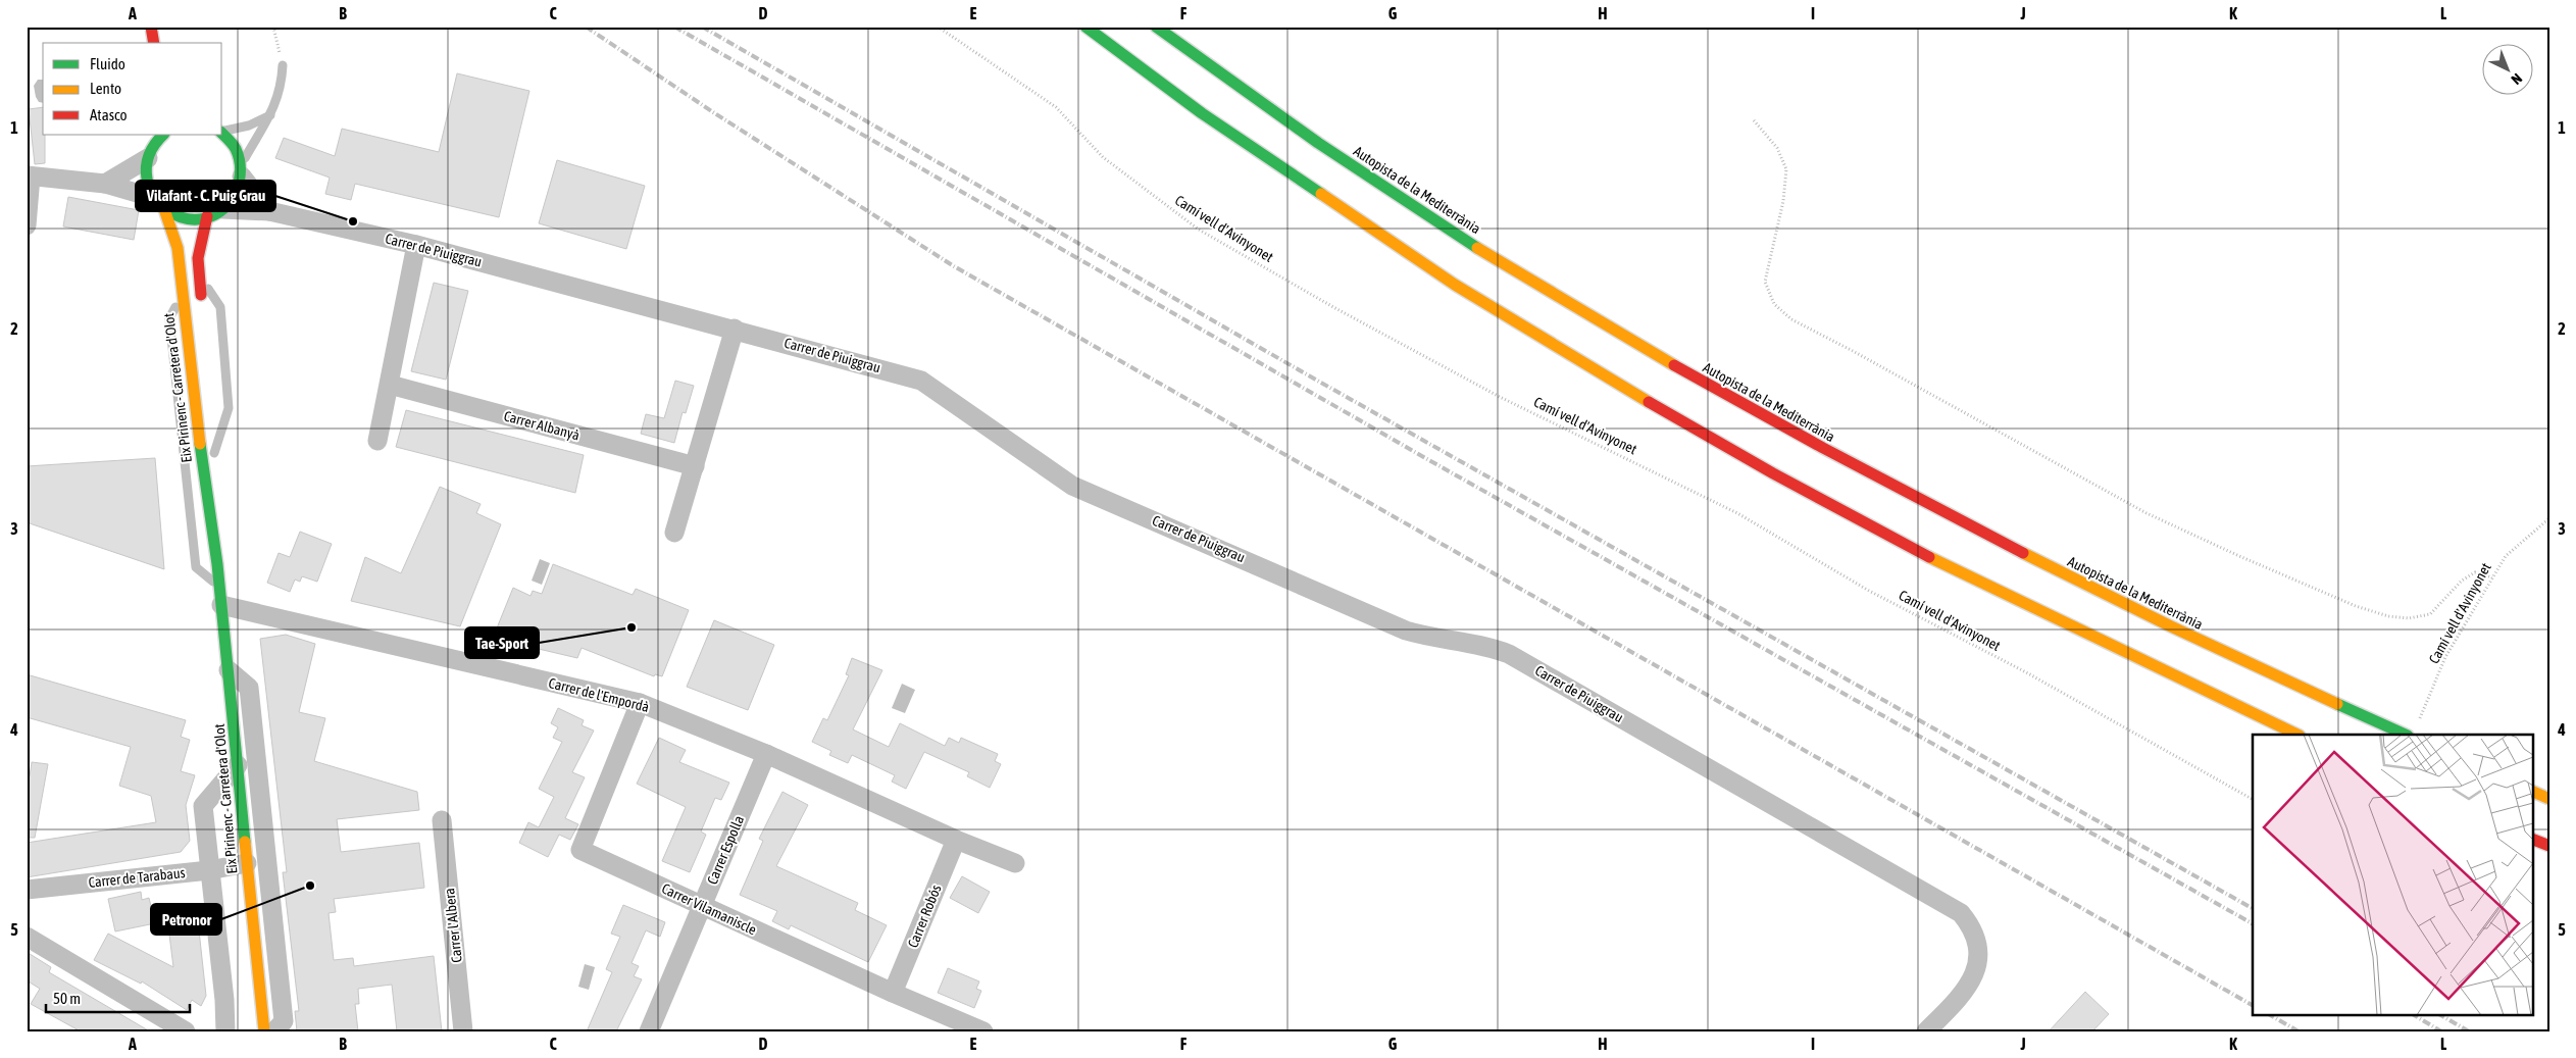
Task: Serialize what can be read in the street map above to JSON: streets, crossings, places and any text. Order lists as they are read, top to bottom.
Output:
{
  "streets": {
    "main road": ["Autopista de la Mediterrània", "Eix Pirinenc - Carretera d'Olot"],
    "street": [
      "Carrer de Piuiggrau",
      "Carrer Albanyà",
      "Carrer de l'Empordà",
      "Carrer Espolla",
      "Carrer de Tarabaus",
      "Carrer Vilamaniscle",
      "Carrer Robós",
      "Carrer l'Albera"
    ],
    "path": ["Camí vell d'Avinyonet"]
  },
  "crossings": [
    ["Eix Pirinenc - Carretera d'Olot", "Carrer de l'Empordà"],
    ["Eix Pirinenc - Carretera d'Olot", "Carrer de Tarabaus"],
    ["Carrer de l'Empordà", "Carrer Espolla"],
    ["Carrer de l'Empordà", "Carrer Vilamaniscle"],
    ["Carrer de l'Empordà", "Carrer Robós"],
    ["Carrer Espolla", "Carrer Vilamaniscle"],
    ["Carrer Vilamaniscle", "Carrer Robós"]
  ],
  "places": ["Vilafant - C. Puig Grau", "Tae-Sport", "Petronor"],
  "legend": ["Fluido", "Lento", "Atasco"],
  "scale_bar": "50 m",
  "north": "bottom right",
  "grid": {
    "columns": [
      "A",
      "B",
      "C",
      "D",
      "E",
      "F",
      "G",
      "H",
      "I",
      "J",
      "K",
      "L"
    ],
    "rows": [
      "1",
      "2",
      "3",
      "4",
      "5"
    ]
  }
}
